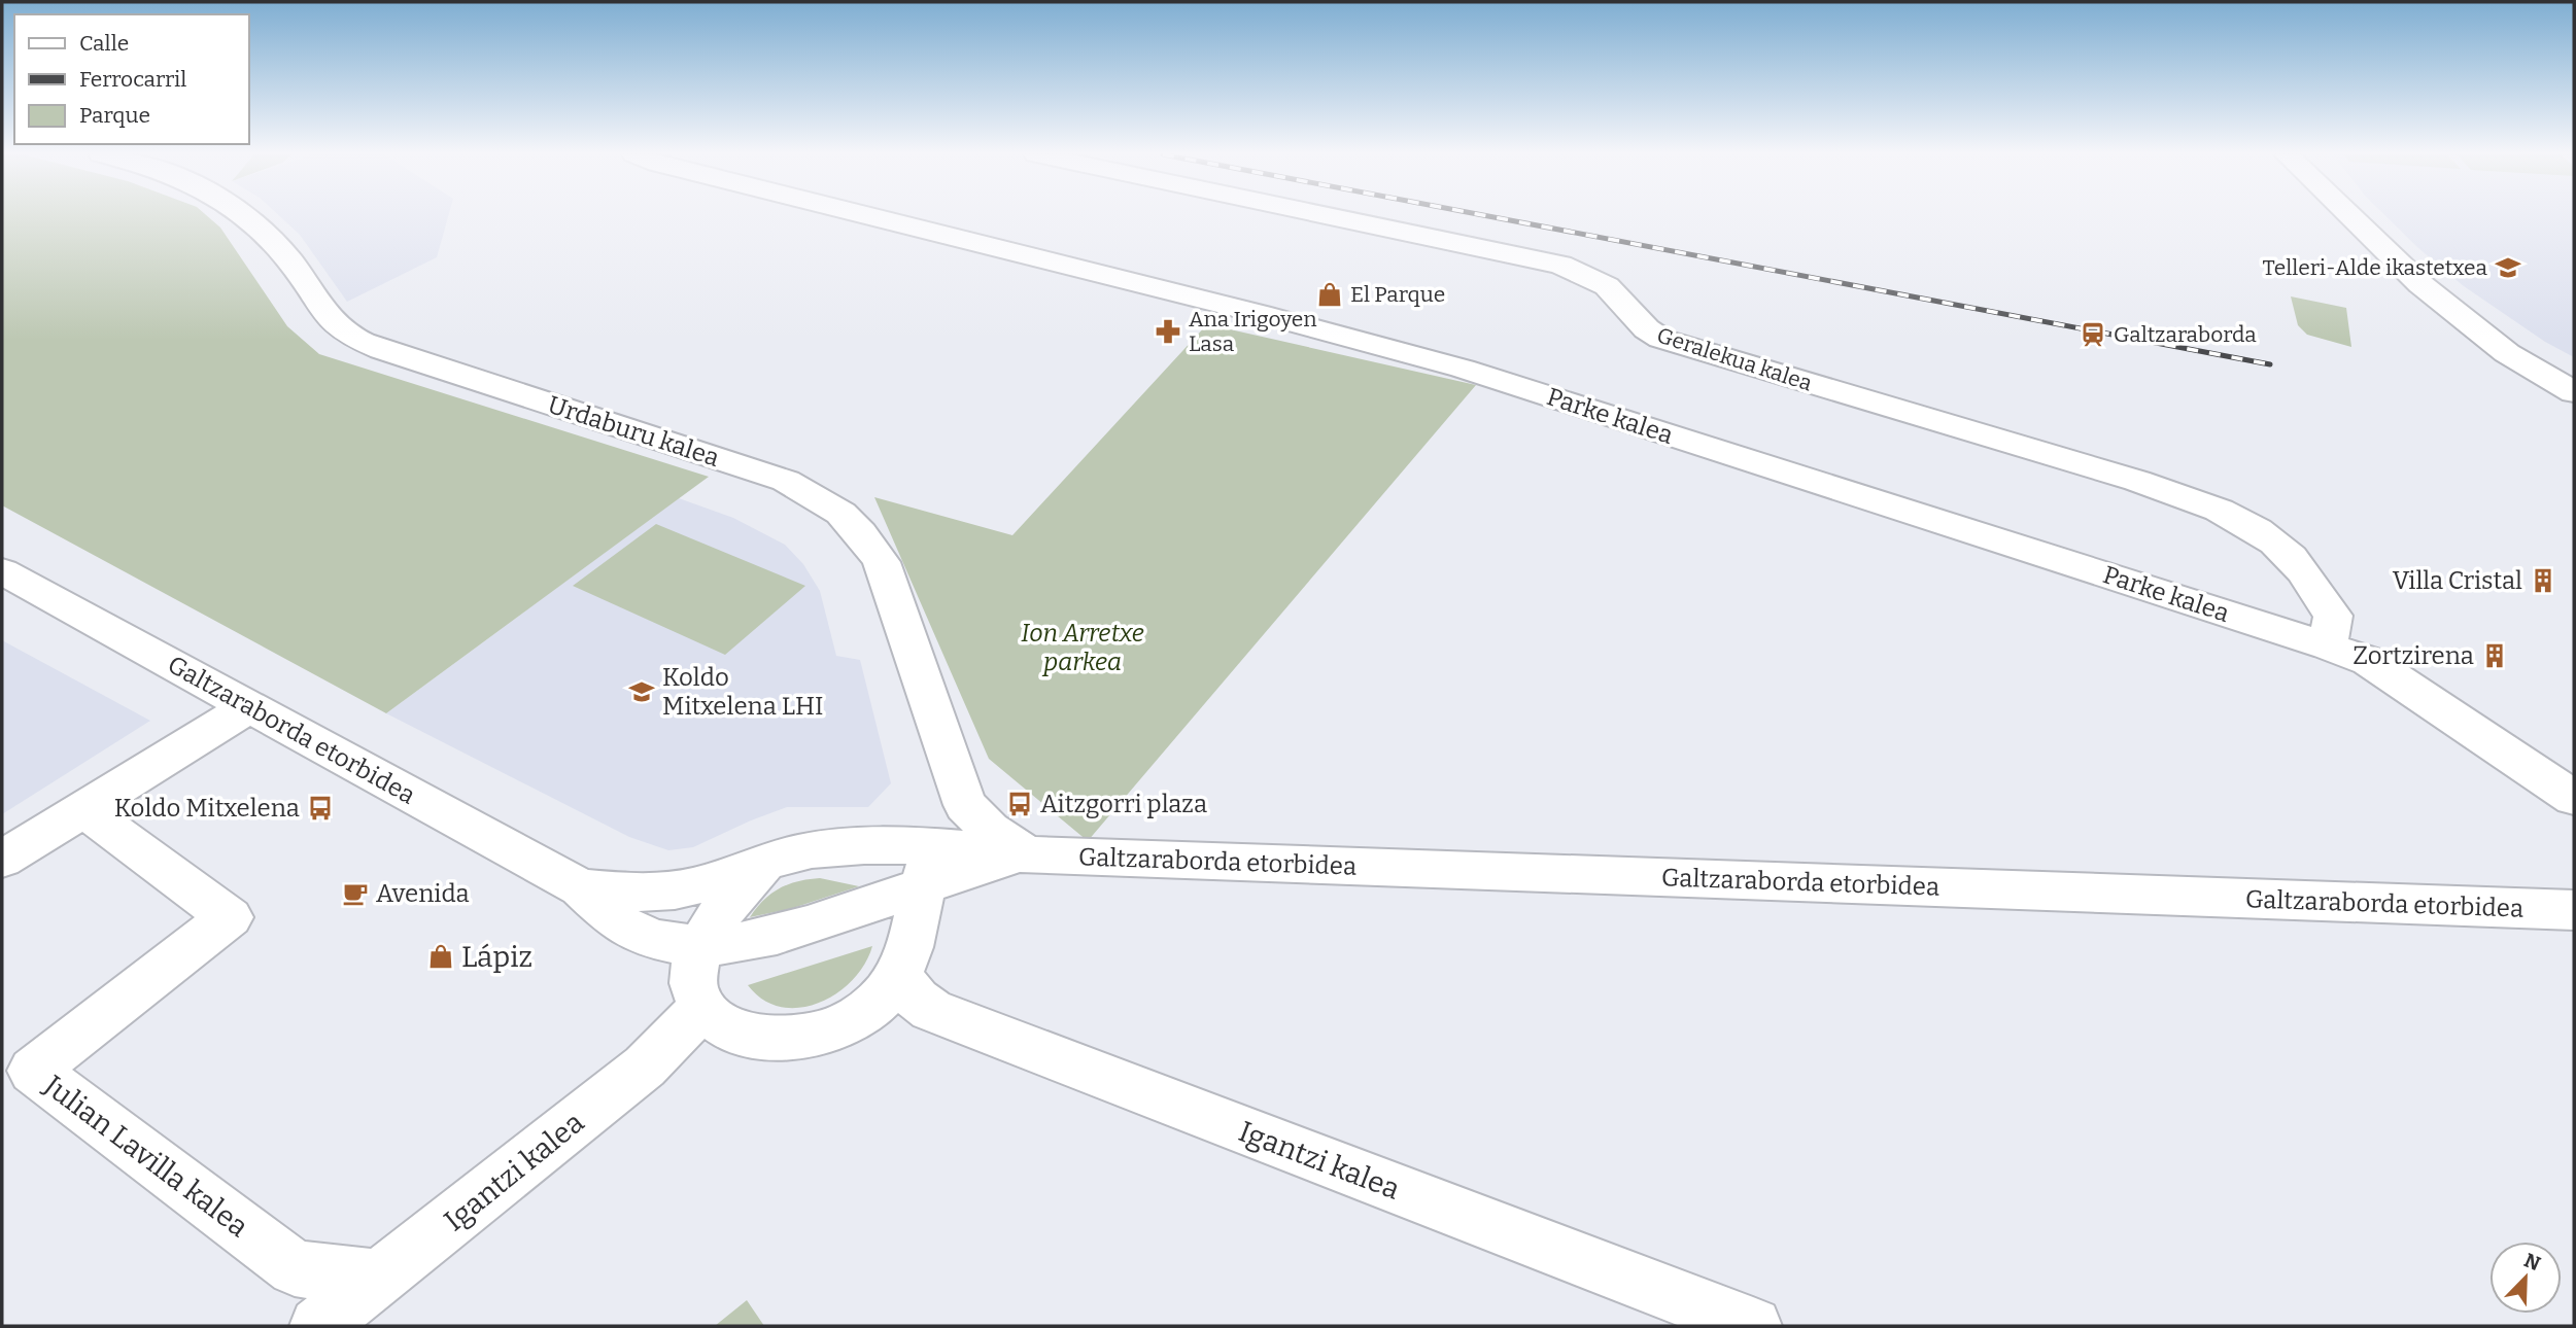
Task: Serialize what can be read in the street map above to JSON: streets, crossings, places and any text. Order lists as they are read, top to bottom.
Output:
{
  "streets": {
    "street": [
      "Geralekua kalea",
      "Parke kalea",
      "Urdaburu kalea",
      "Galtzaraborda etorbidea",
      "Julian Lavilla kalea",
      "Igantzi kalea"
    ]
  },
  "crossings": [
    ["Geralekua kalea", "Parke kalea"],
    ["Urdaburu kalea", "Galtzaraborda etorbidea"],
    ["Julian Lavilla kalea", "Igantzi kalea"]
  ],
  "parks": ["Ion Arretxe parkea"],
  "places": {
    "school or university": ["Telleri-Alde ikastetxea", "Koldo Mitxelena LHI"],
    "shop": ["El Parque", "Lápiz"],
    "pharmacy": ["Ana Irigoyen Lasa"],
    "station": ["Galtzaraborda"],
    "building": ["Villa Cristal", "Zortzirena"],
    "bus stop": ["Aitzgorri plaza", "Koldo Mitxelena"],
    "cafe": ["Avenida"]
  },
  "legend": ["Calle", "Ferrocarril", "Parque"],
  "north": "top right"
}
